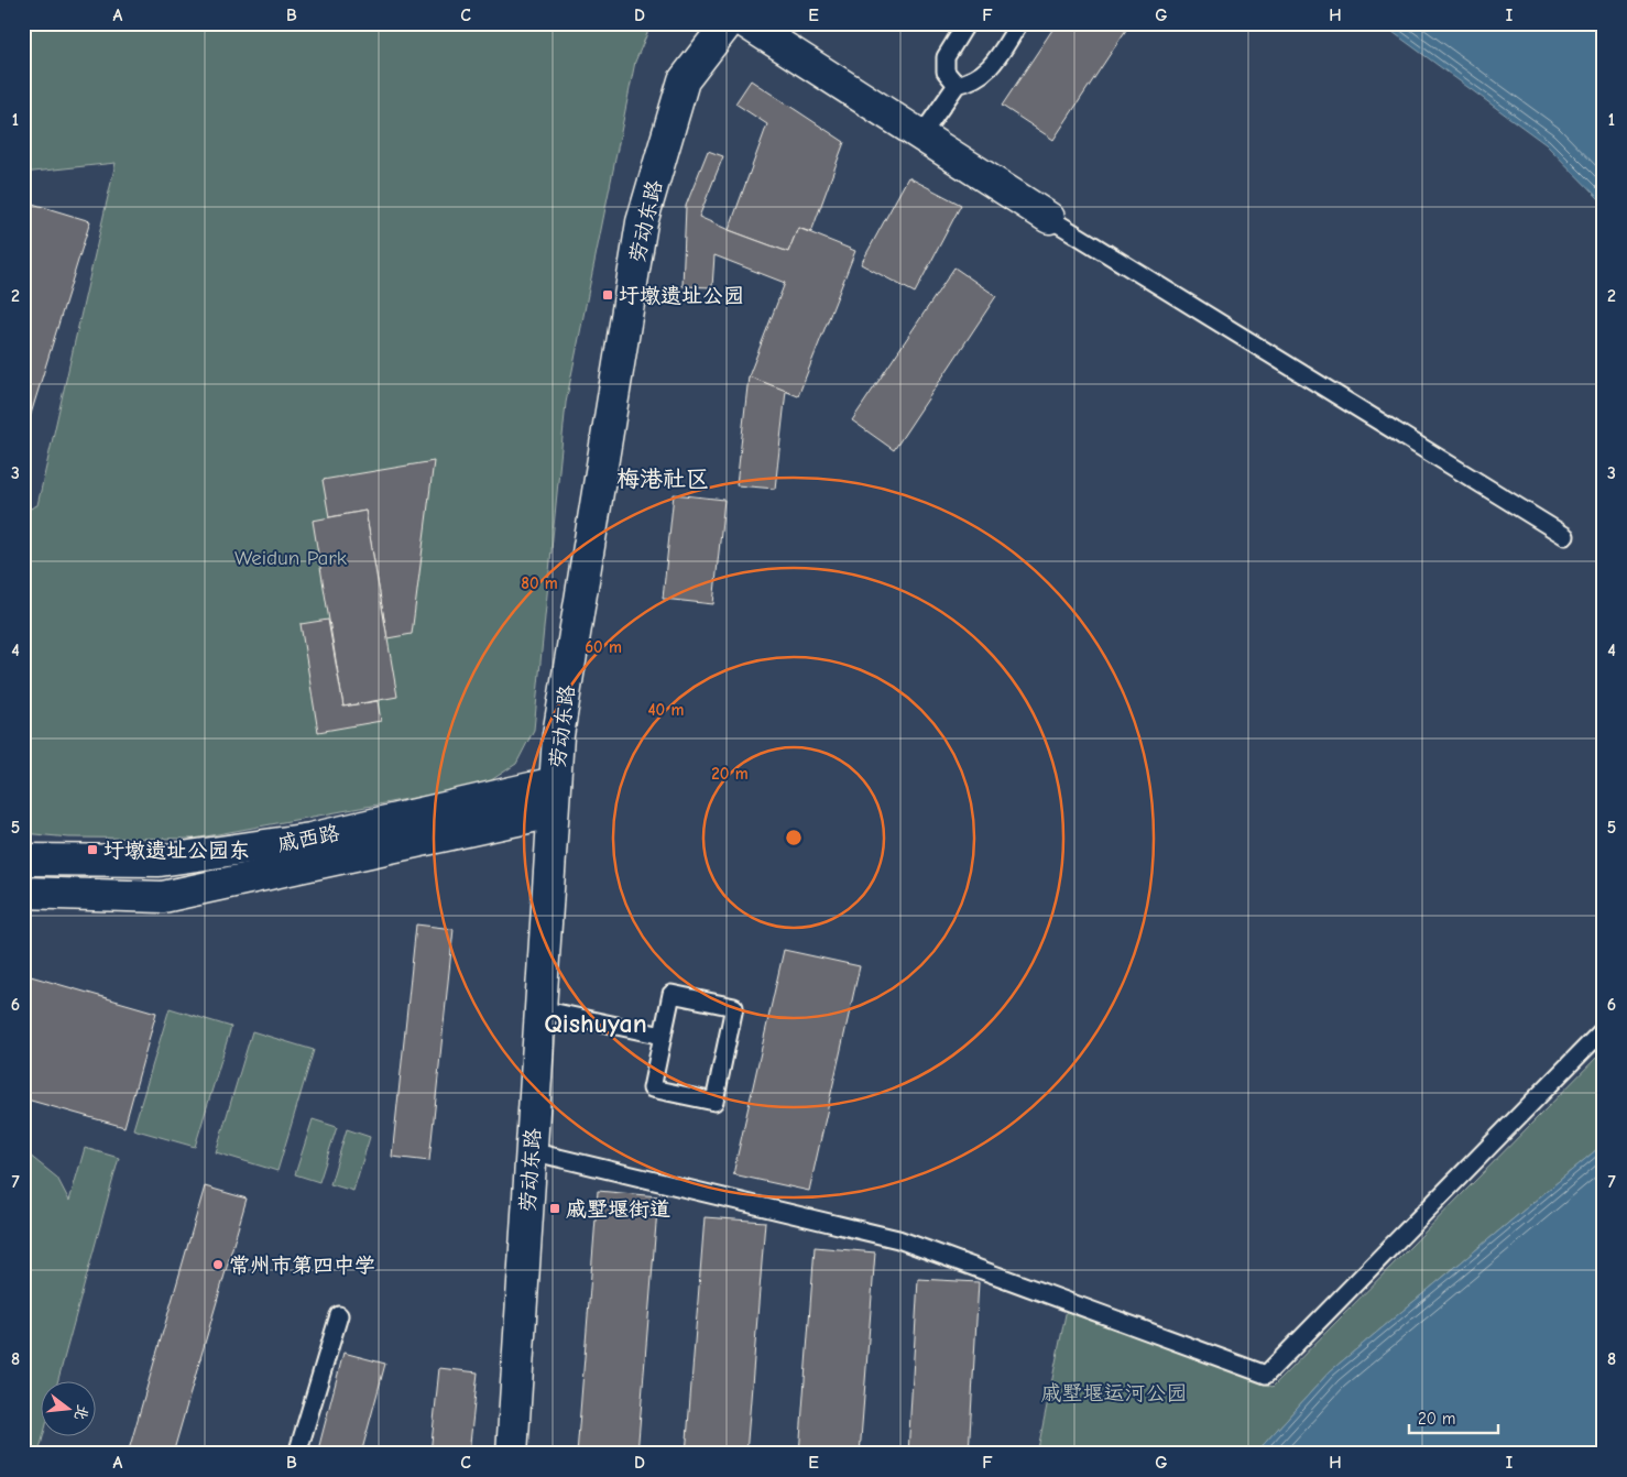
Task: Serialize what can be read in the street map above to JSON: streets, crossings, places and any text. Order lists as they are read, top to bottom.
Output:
{
  "streets": {
    "street": ["劳动东路", "戚西路"]
  },
  "crossings": [
    ["劳动东路", "戚西路"]
  ],
  "districts": ["梅港社区", "Qishuyan"],
  "parks": ["Weidun Park", "戚墅堰运河公园"],
  "places": {
    "transit": ["圩墩遗址公园", "圩墩遗址公园东", "戚墅堰街道"],
    "other": ["常州市第四中学"]
  },
  "scale_bar": "20 m",
  "north": "right",
  "grid": {
    "columns": [
      "A",
      "B",
      "C",
      "D",
      "E",
      "F",
      "G",
      "H",
      "I"
    ],
    "rows": [
      "1",
      "2",
      "3",
      "4",
      "5",
      "6",
      "7",
      "8"
    ]
  },
  "rings": [
    "80 m",
    "60 m",
    "40 m",
    "20 m"
  ]
}
